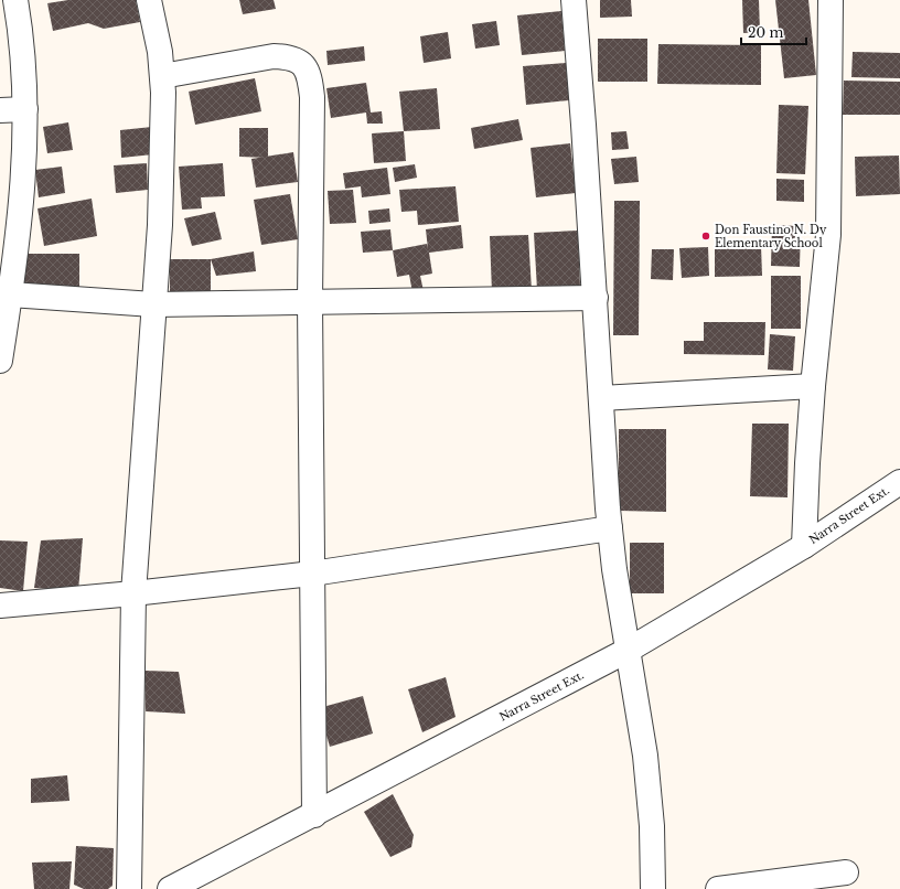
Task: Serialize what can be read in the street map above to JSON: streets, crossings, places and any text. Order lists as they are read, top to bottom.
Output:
{
  "streets": {
    "street": ["Narra Street Ext."]
  },
  "places": ["Don Faustino N. Dy Elementary School"],
  "scale_bar": "20 m"
}
